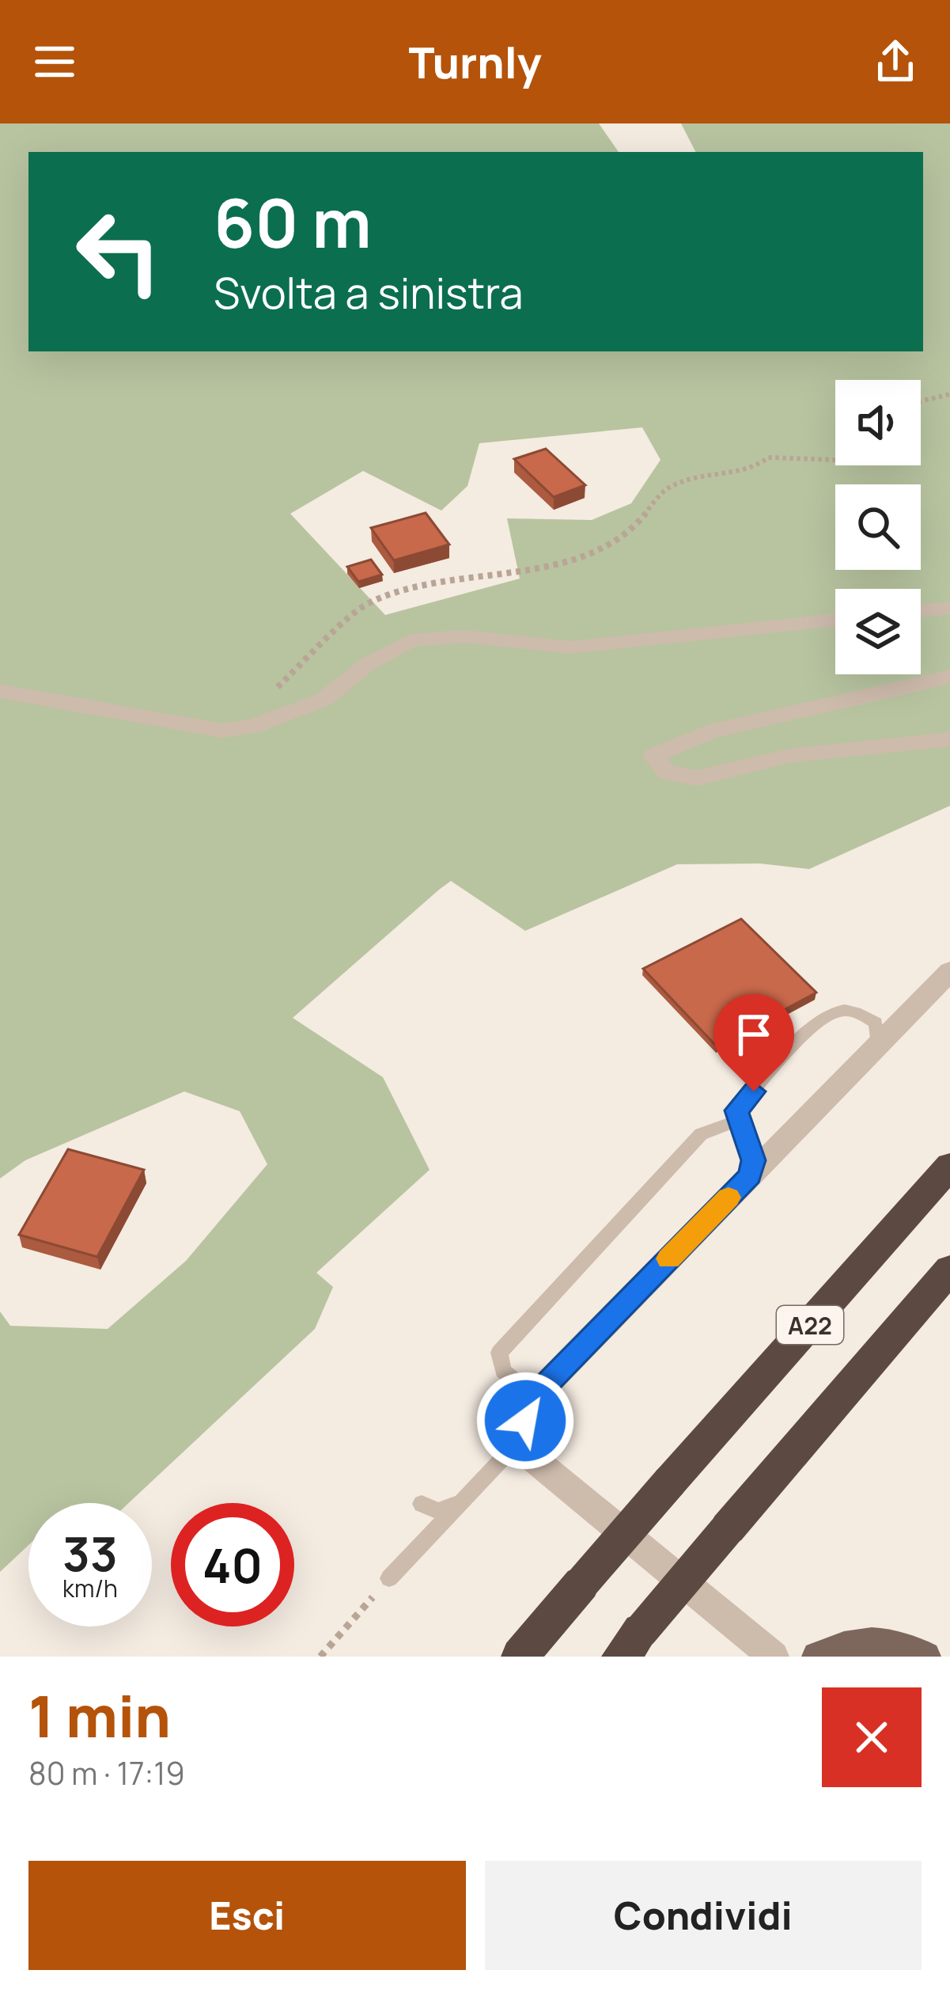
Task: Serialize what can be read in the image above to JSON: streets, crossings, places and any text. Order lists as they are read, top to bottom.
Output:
{
  "streets": {
    "highway": ["A22"]
  },
  "page": {
    "header": "Turnly",
    "turn": ["60 m", "Svolta a sinistra"],
    "speed": "33 km/h",
    "limit": "40",
    "heading": ["1 min", "80 m · 17:19"],
    "buttons": ["Esci", "Condividi"]
  }
}
